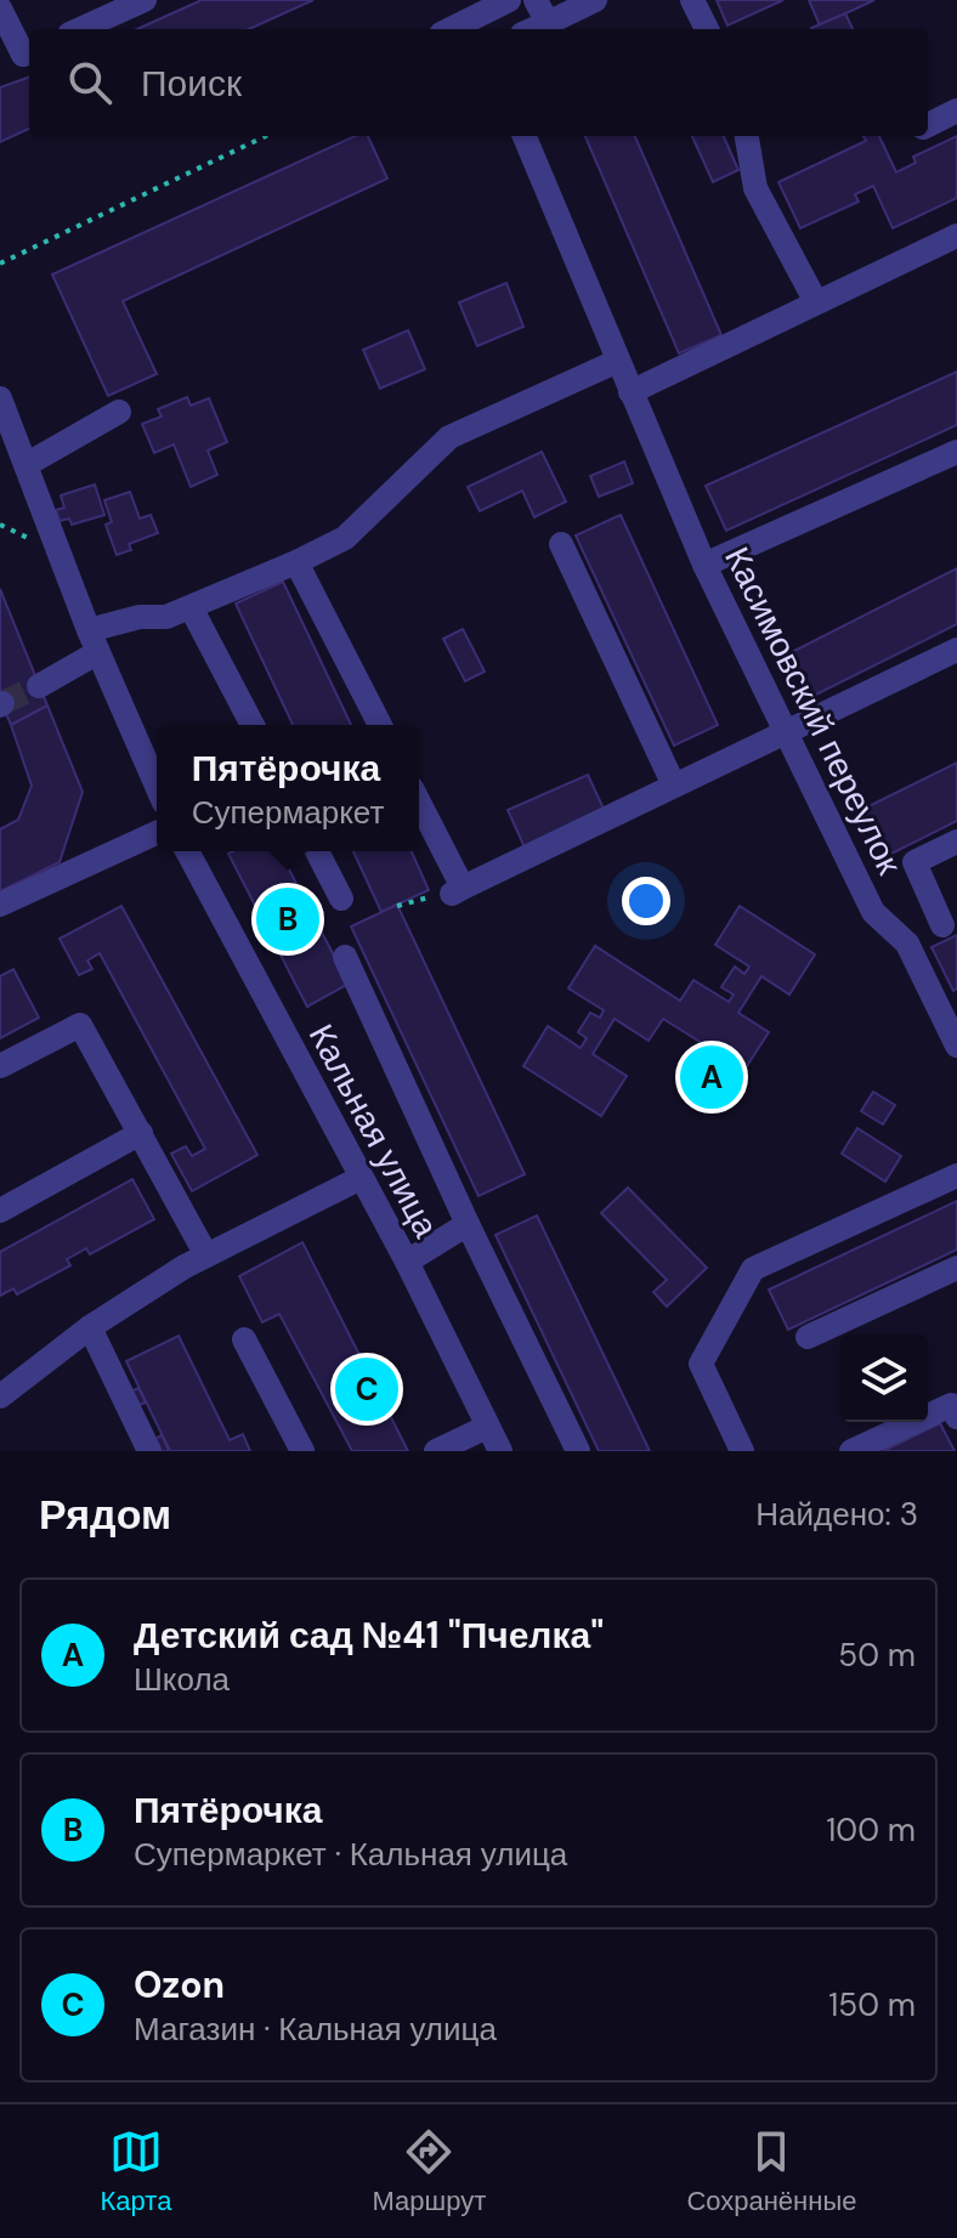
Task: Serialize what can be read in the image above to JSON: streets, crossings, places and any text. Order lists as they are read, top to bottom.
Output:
{
  "streets": {
    "street": ["Касимовский переулок", "Кальная улица"]
  },
  "page": {
    "search": "Поиск",
    "popup": ["Пятёрочка", "Супермаркет"],
    "pins": ["B", "A", "C"],
    "heading": ["Рядом", "Найдено: 3"],
    "list": [
      {
        "mark": "A",
        "name": "Детский сад №41 \"Пчелка\"",
        "note": "Школа",
        "value": "50 m"
      },
      {
        "mark": "B",
        "name": "Пятёрочка",
        "note": "Супермаркет · Кальная улица",
        "value": "100 m"
      },
      {
        "mark": "C",
        "name": "Ozon",
        "note": "Магазин · Кальная улица",
        "value": "150 m"
      }
    ],
    "nav": ["Карта", "Маршрут", "Сохранённые"]
  }
}
